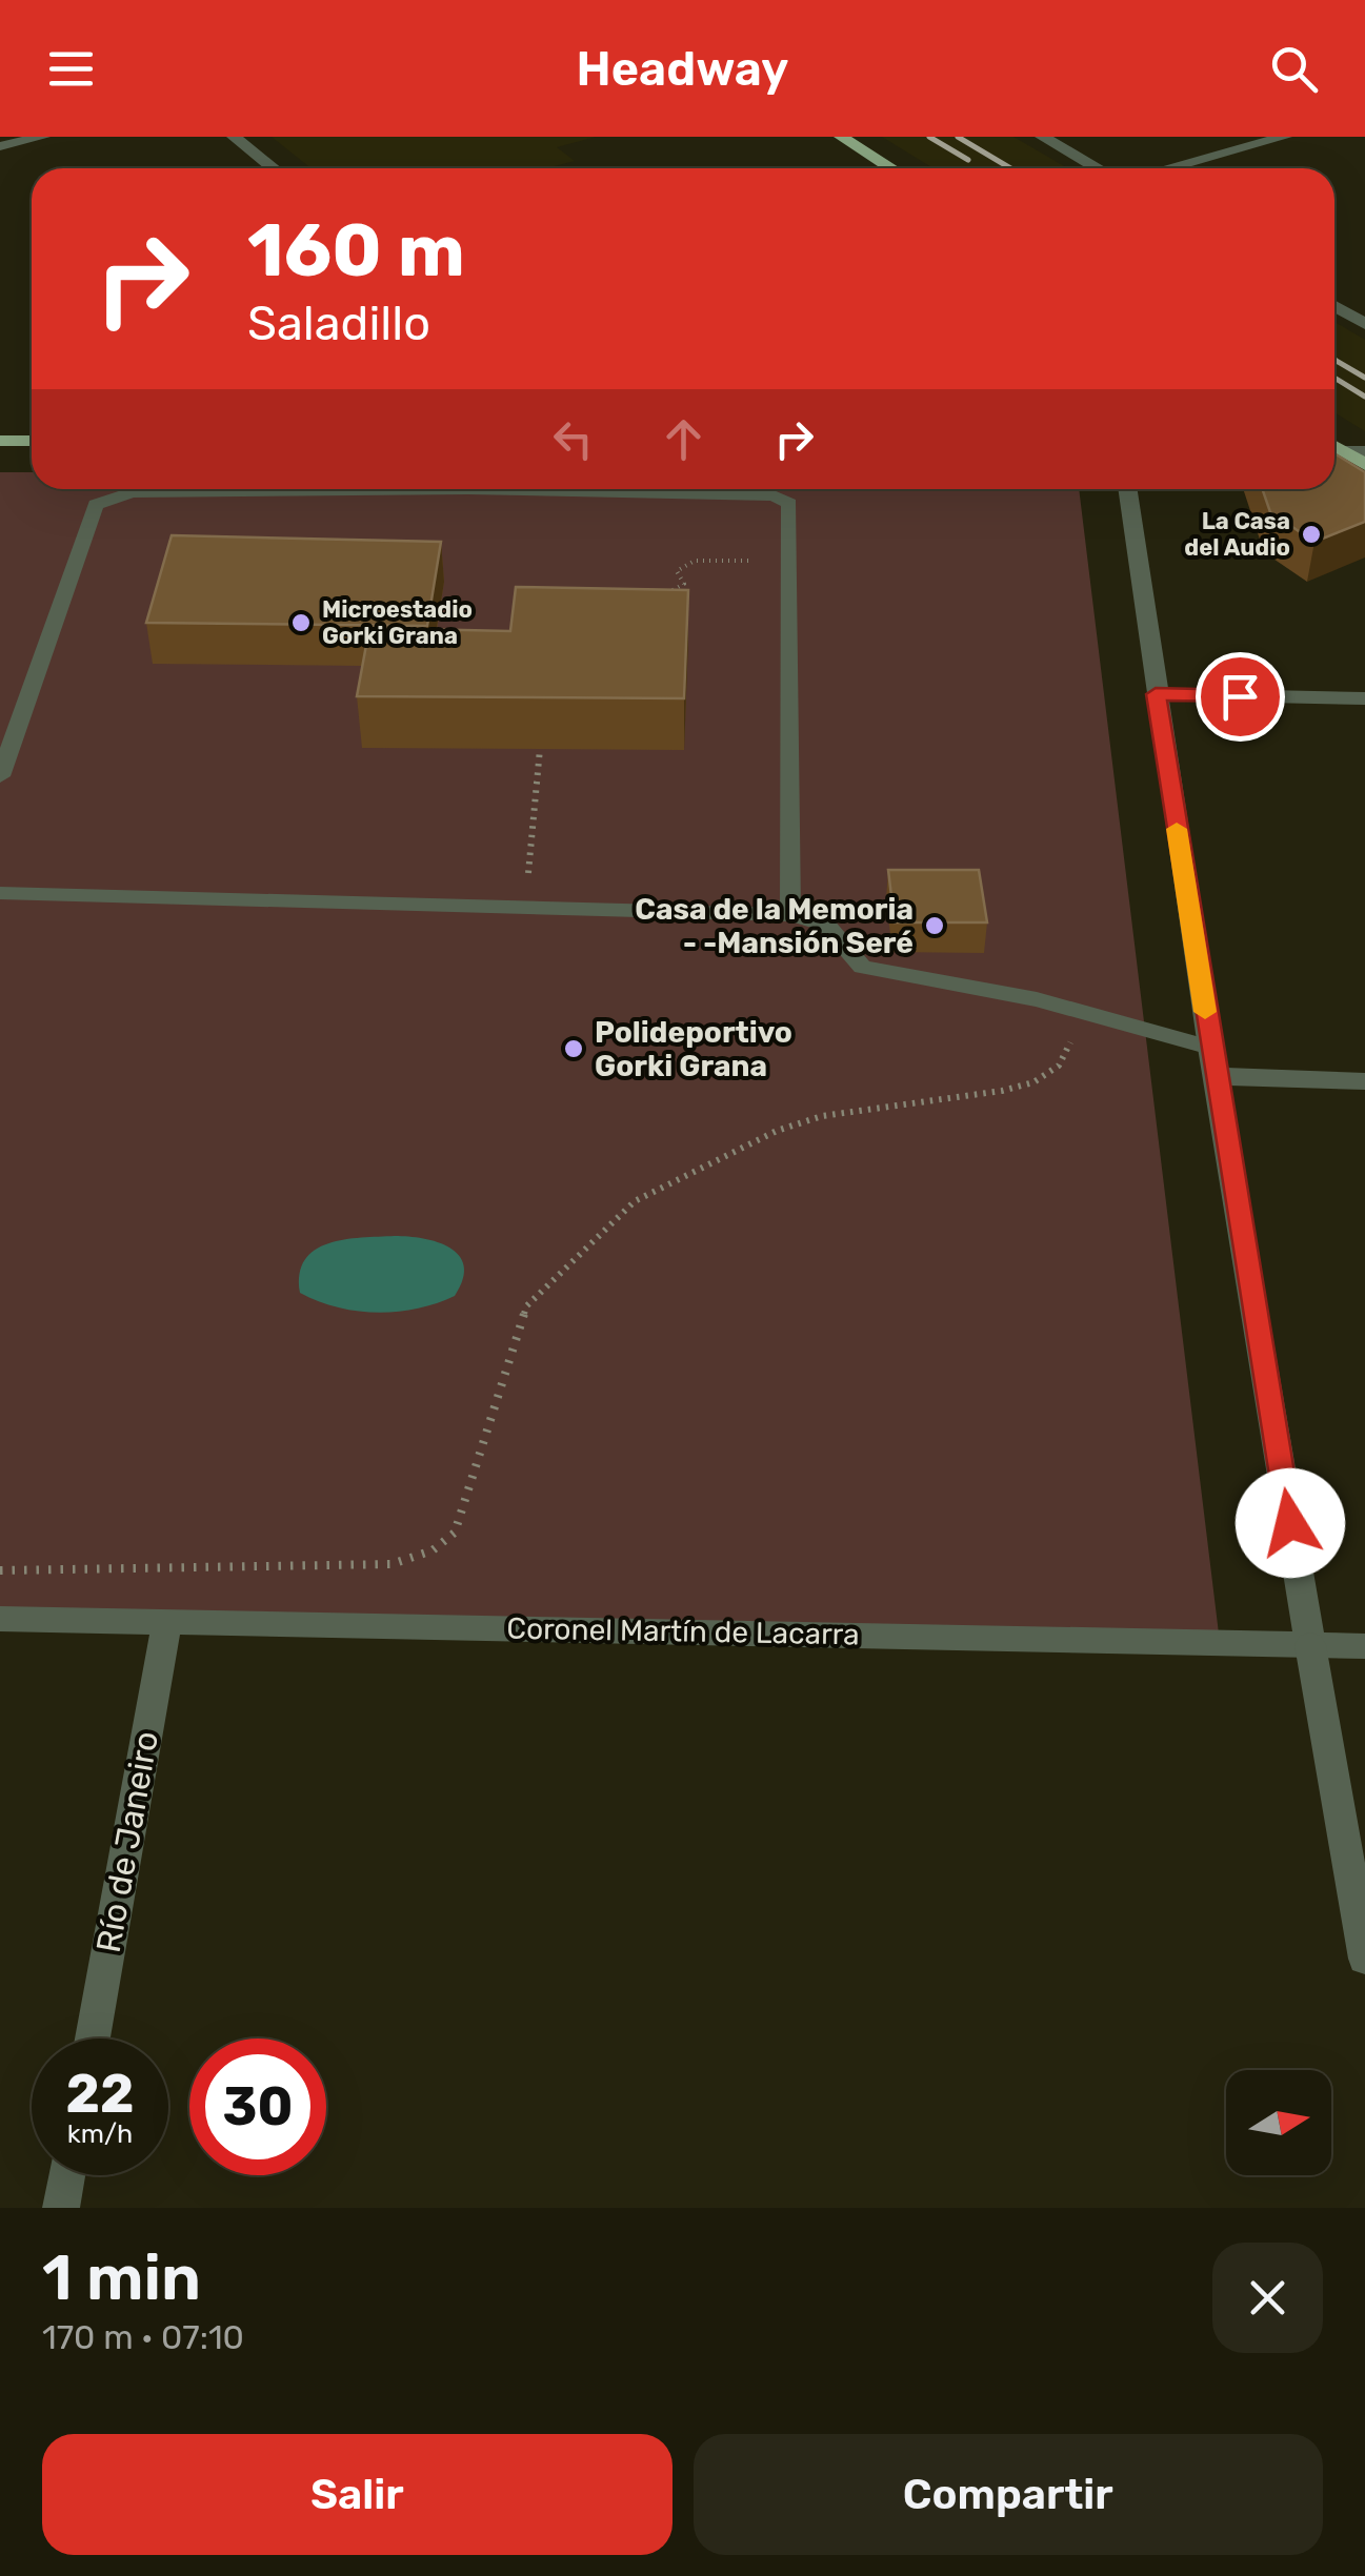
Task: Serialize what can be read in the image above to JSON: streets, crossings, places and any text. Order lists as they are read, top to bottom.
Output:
{
  "streets": {
    "street": ["Coronel Martín de Lacarra", "Río de Janeiro"]
  },
  "crossings": [
    ["Coronel Martín de Lacarra", "Río de Janeiro"]
  ],
  "places": [
    "La Casa del Audio",
    "Microestadio Gorki Grana",
    "Casa de la Memoria - -Mansión Seré",
    "Polideportivo Gorki Grana"
  ],
  "north": "right",
  "page": {
    "header": "Headway",
    "turn": ["160 m", "Saladillo"],
    "speed": "22 km/h",
    "limit": "30",
    "heading": ["1 min", "170 m · 07:10"],
    "buttons": ["Salir", "Compartir"]
  }
}
